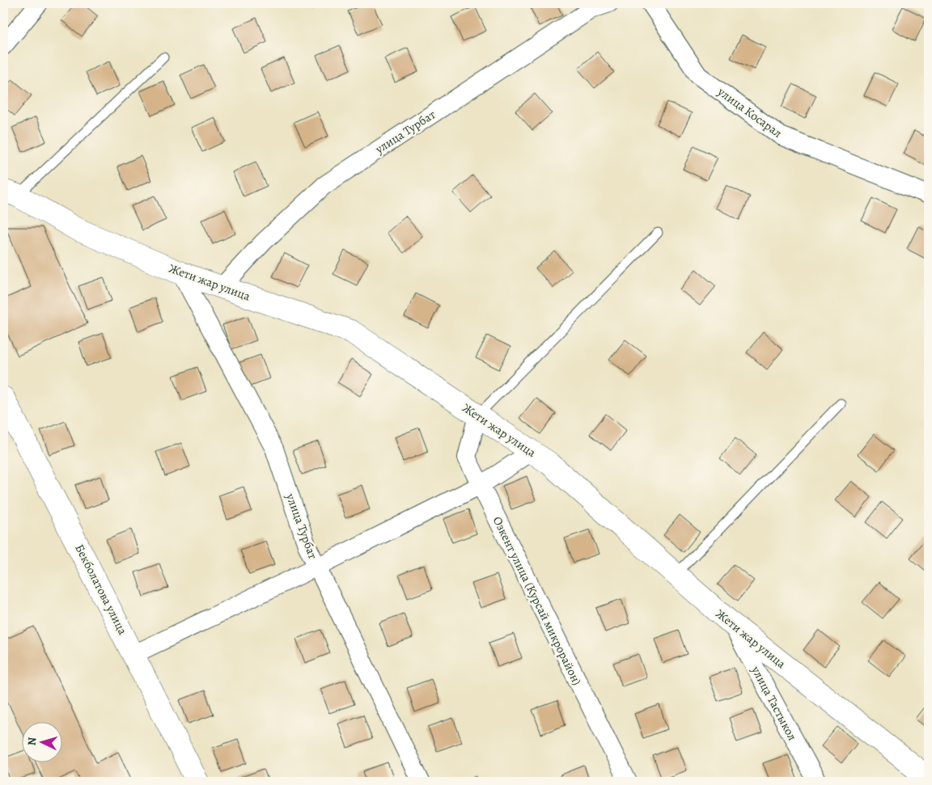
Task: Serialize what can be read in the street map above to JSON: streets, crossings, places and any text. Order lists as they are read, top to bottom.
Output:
{
  "streets": {
    "street": [
      "улица Косарал",
      "улица Турбат",
      "Жети жар улица",
      "Бекболатова улица",
      "Озкент улица (Курсай микрорайон)",
      "улица Тастыкол"
    ]
  },
  "crossings": [
    ["улица Турбат", "Жети жар улица"],
    ["Жети жар улица", "Озкент улица (Курсай микрорайон)"],
    ["Жети жар улица", "улица Тастыкол"]
  ],
  "north": "left"
}
